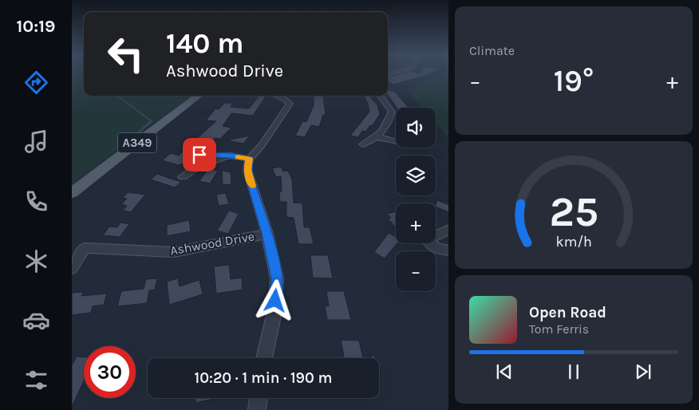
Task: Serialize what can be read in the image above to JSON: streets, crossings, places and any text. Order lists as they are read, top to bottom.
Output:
{
  "streets": {
    "main road": ["A349"],
    "street": ["Ashwood Drive"]
  },
  "page": {
    "tabs": "10:19",
    "tile": "Climate",
    "turn": ["140 m", "Ashwood Drive"],
    "heat": ["−", "19°", "+"],
    "map_buttons": ["+", "−"],
    "song": ["Open Road", "Tom Ferris"],
    "limit": "30",
    "trip": "10:20 · 1 min · 190 m",
    "gauge": ["25", "km/h"]
  }
}
